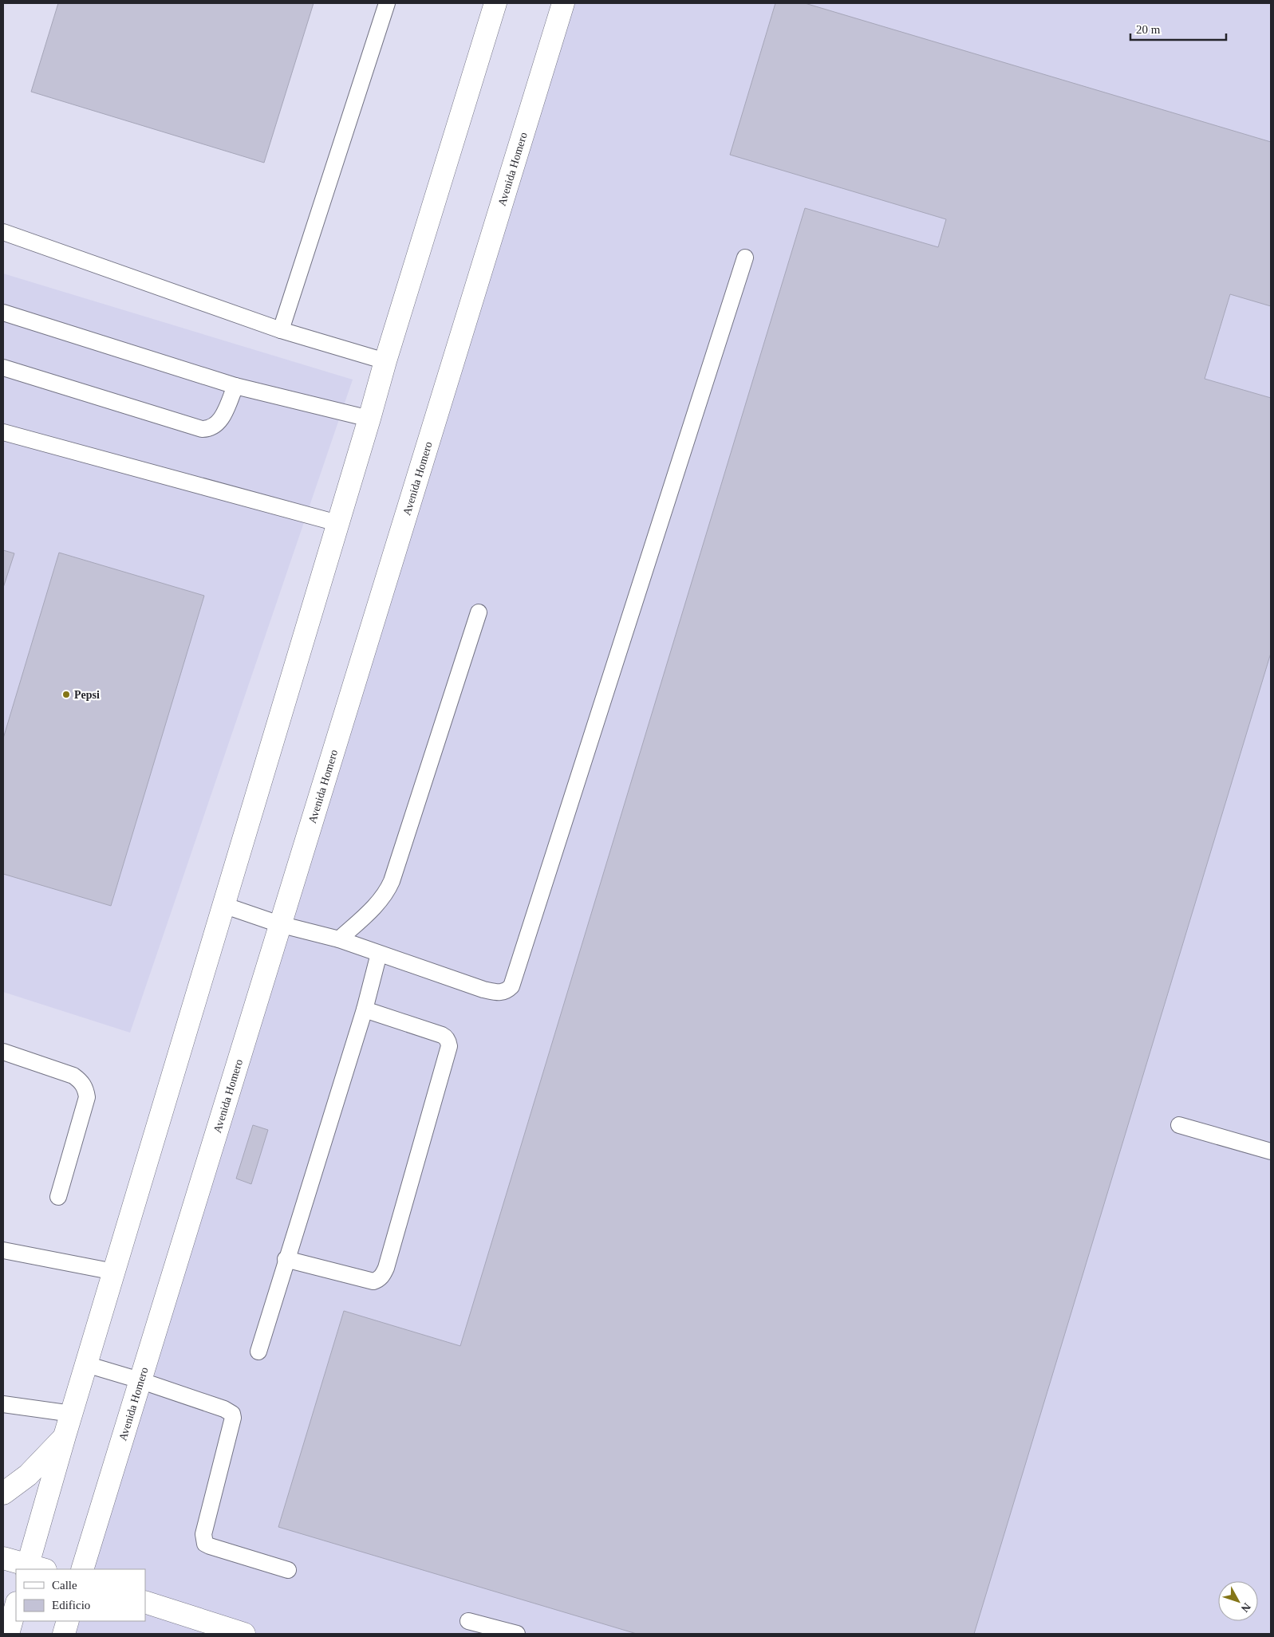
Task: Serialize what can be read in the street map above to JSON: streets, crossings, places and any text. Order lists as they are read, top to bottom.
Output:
{
  "streets": {
    "main road": ["Avenida Homero"]
  },
  "places": ["Pepsi"],
  "legend": ["Calle", "Edificio"],
  "scale_bar": "20 m",
  "north": "bottom right"
}
